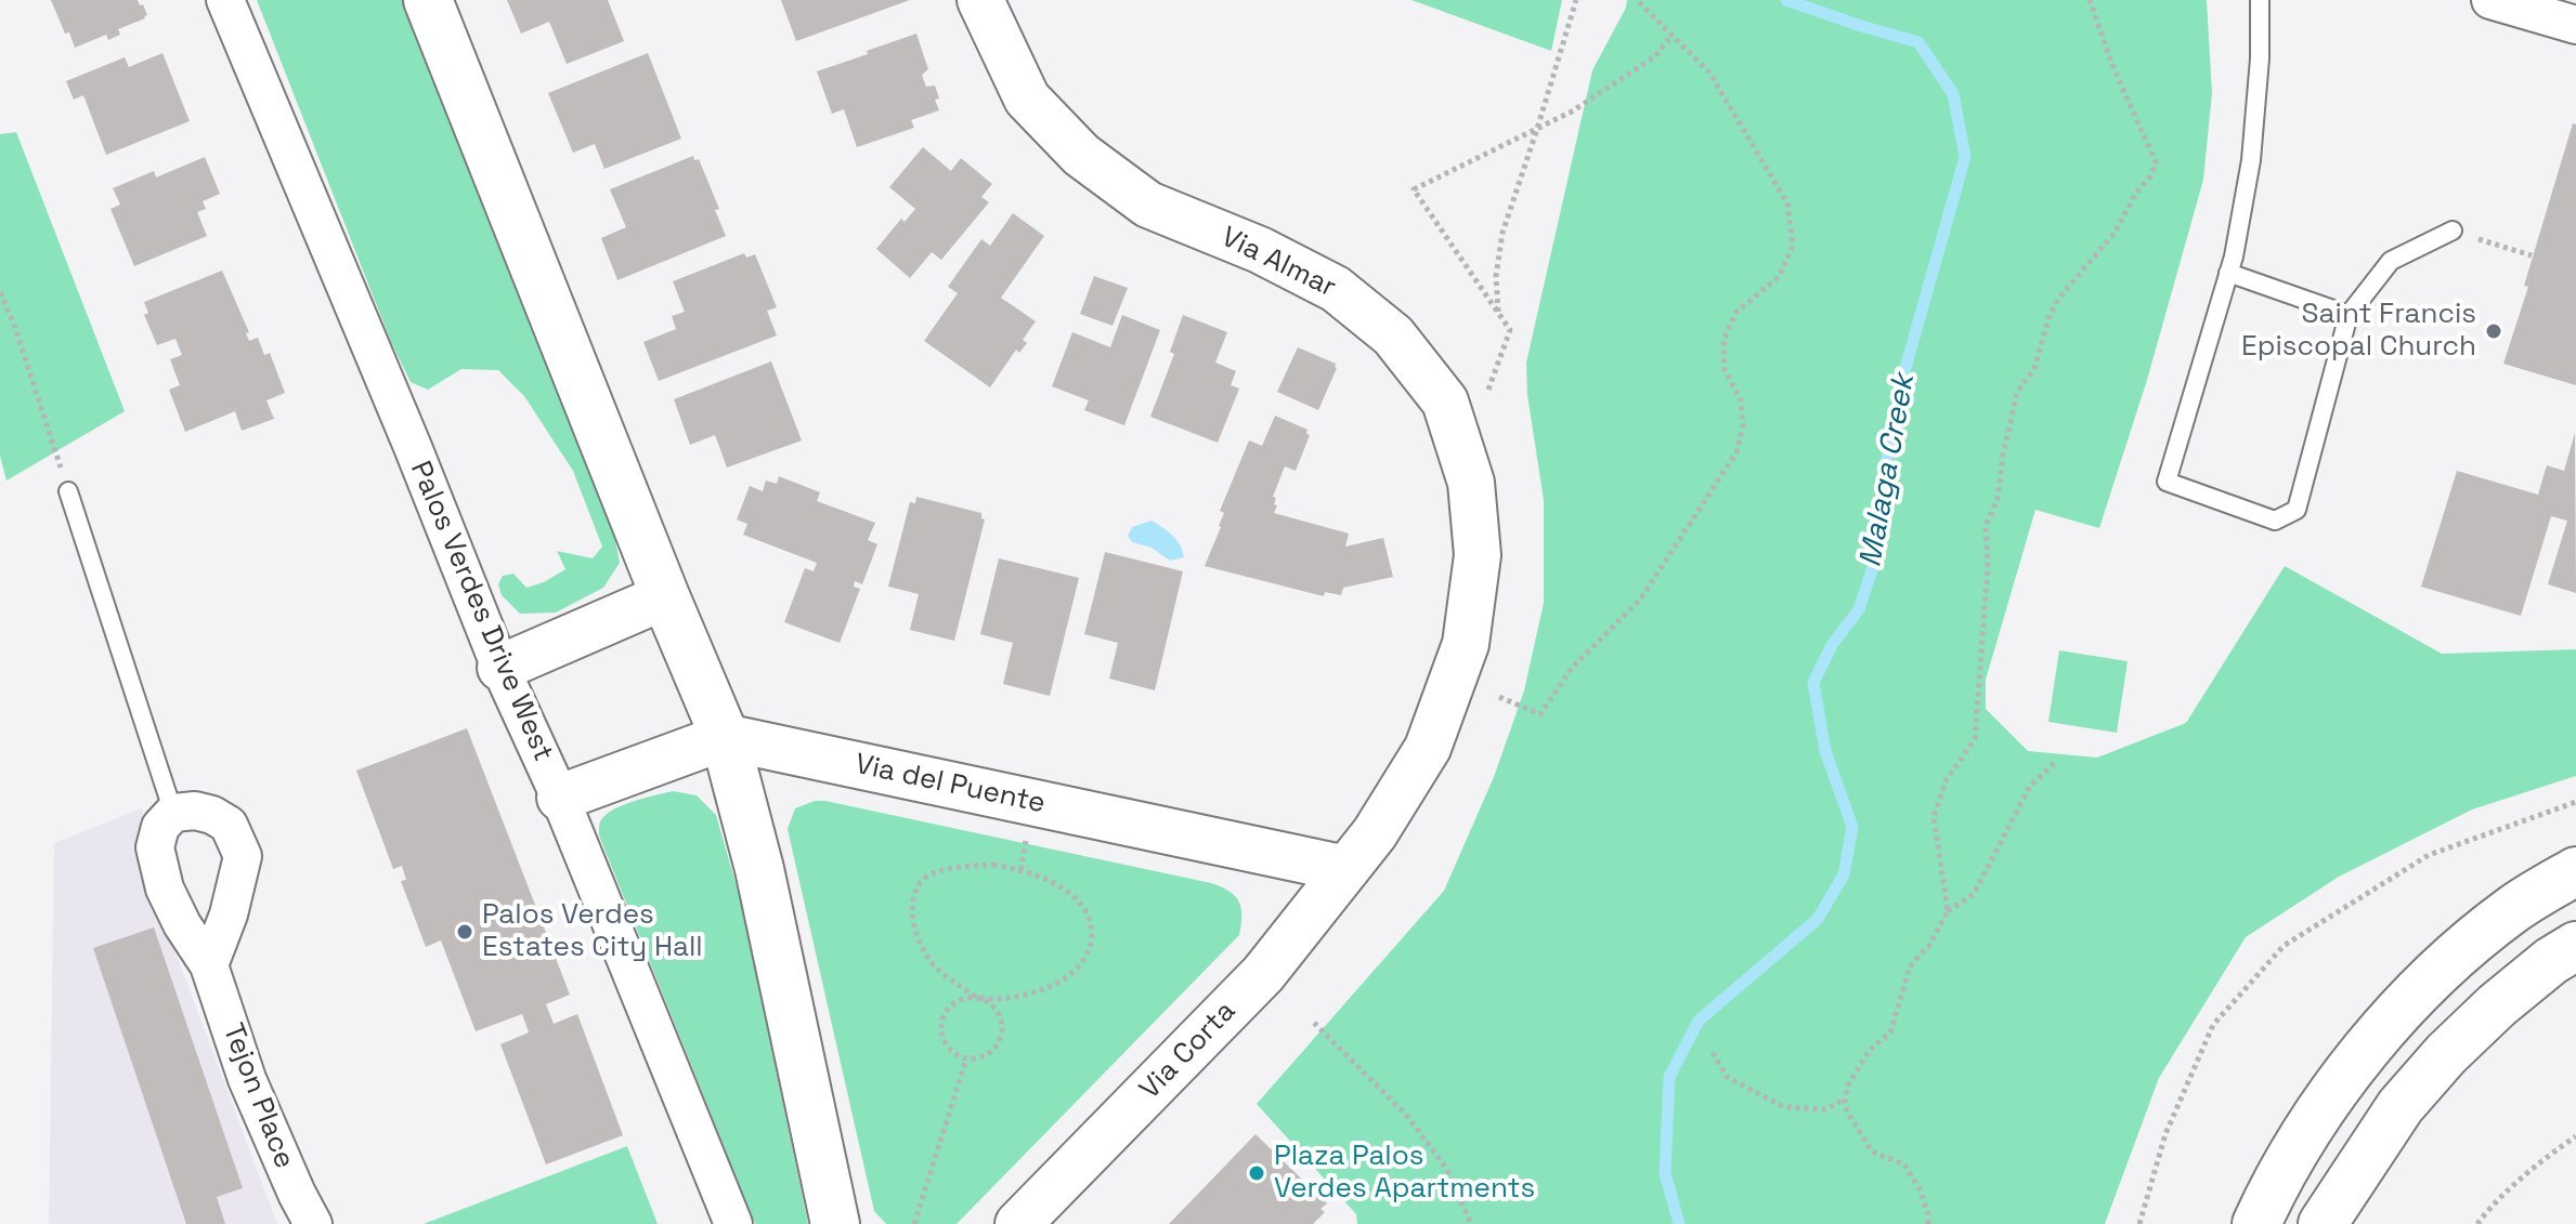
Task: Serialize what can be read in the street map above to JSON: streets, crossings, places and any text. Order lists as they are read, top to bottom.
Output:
{
  "streets": {
    "street": [
      "Via Almar",
      "Palos Verdes Drive West",
      "Via del Puente",
      "Via Corta",
      "Tejon Place"
    ]
  },
  "crossings": [
    ["Via Almar", "Via del Puente"],
    ["Via Almar", "Via Corta"],
    ["Via del Puente", "Via Corta"]
  ],
  "water": ["Malaga Creek"],
  "places": ["Saint Francis Episcopal Church", "Palos Verdes Estates City Hall", "Plaza Palos Verdes Apartments"]
}
